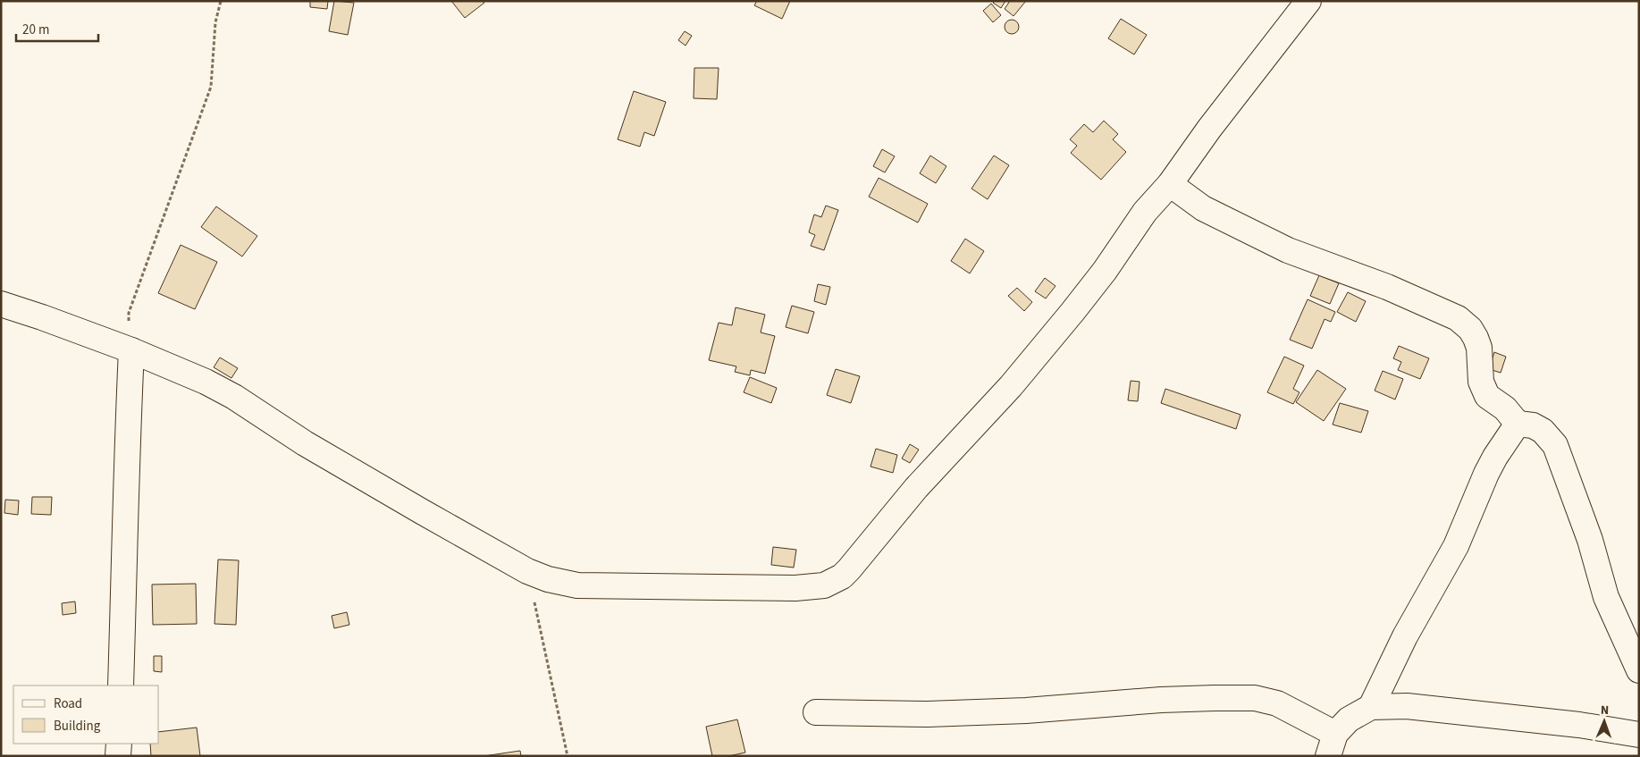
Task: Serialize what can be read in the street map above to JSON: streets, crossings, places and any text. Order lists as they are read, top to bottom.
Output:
{
  "legend": ["Road", "Building"],
  "scale_bar": "20 m",
  "north": "top"
}
